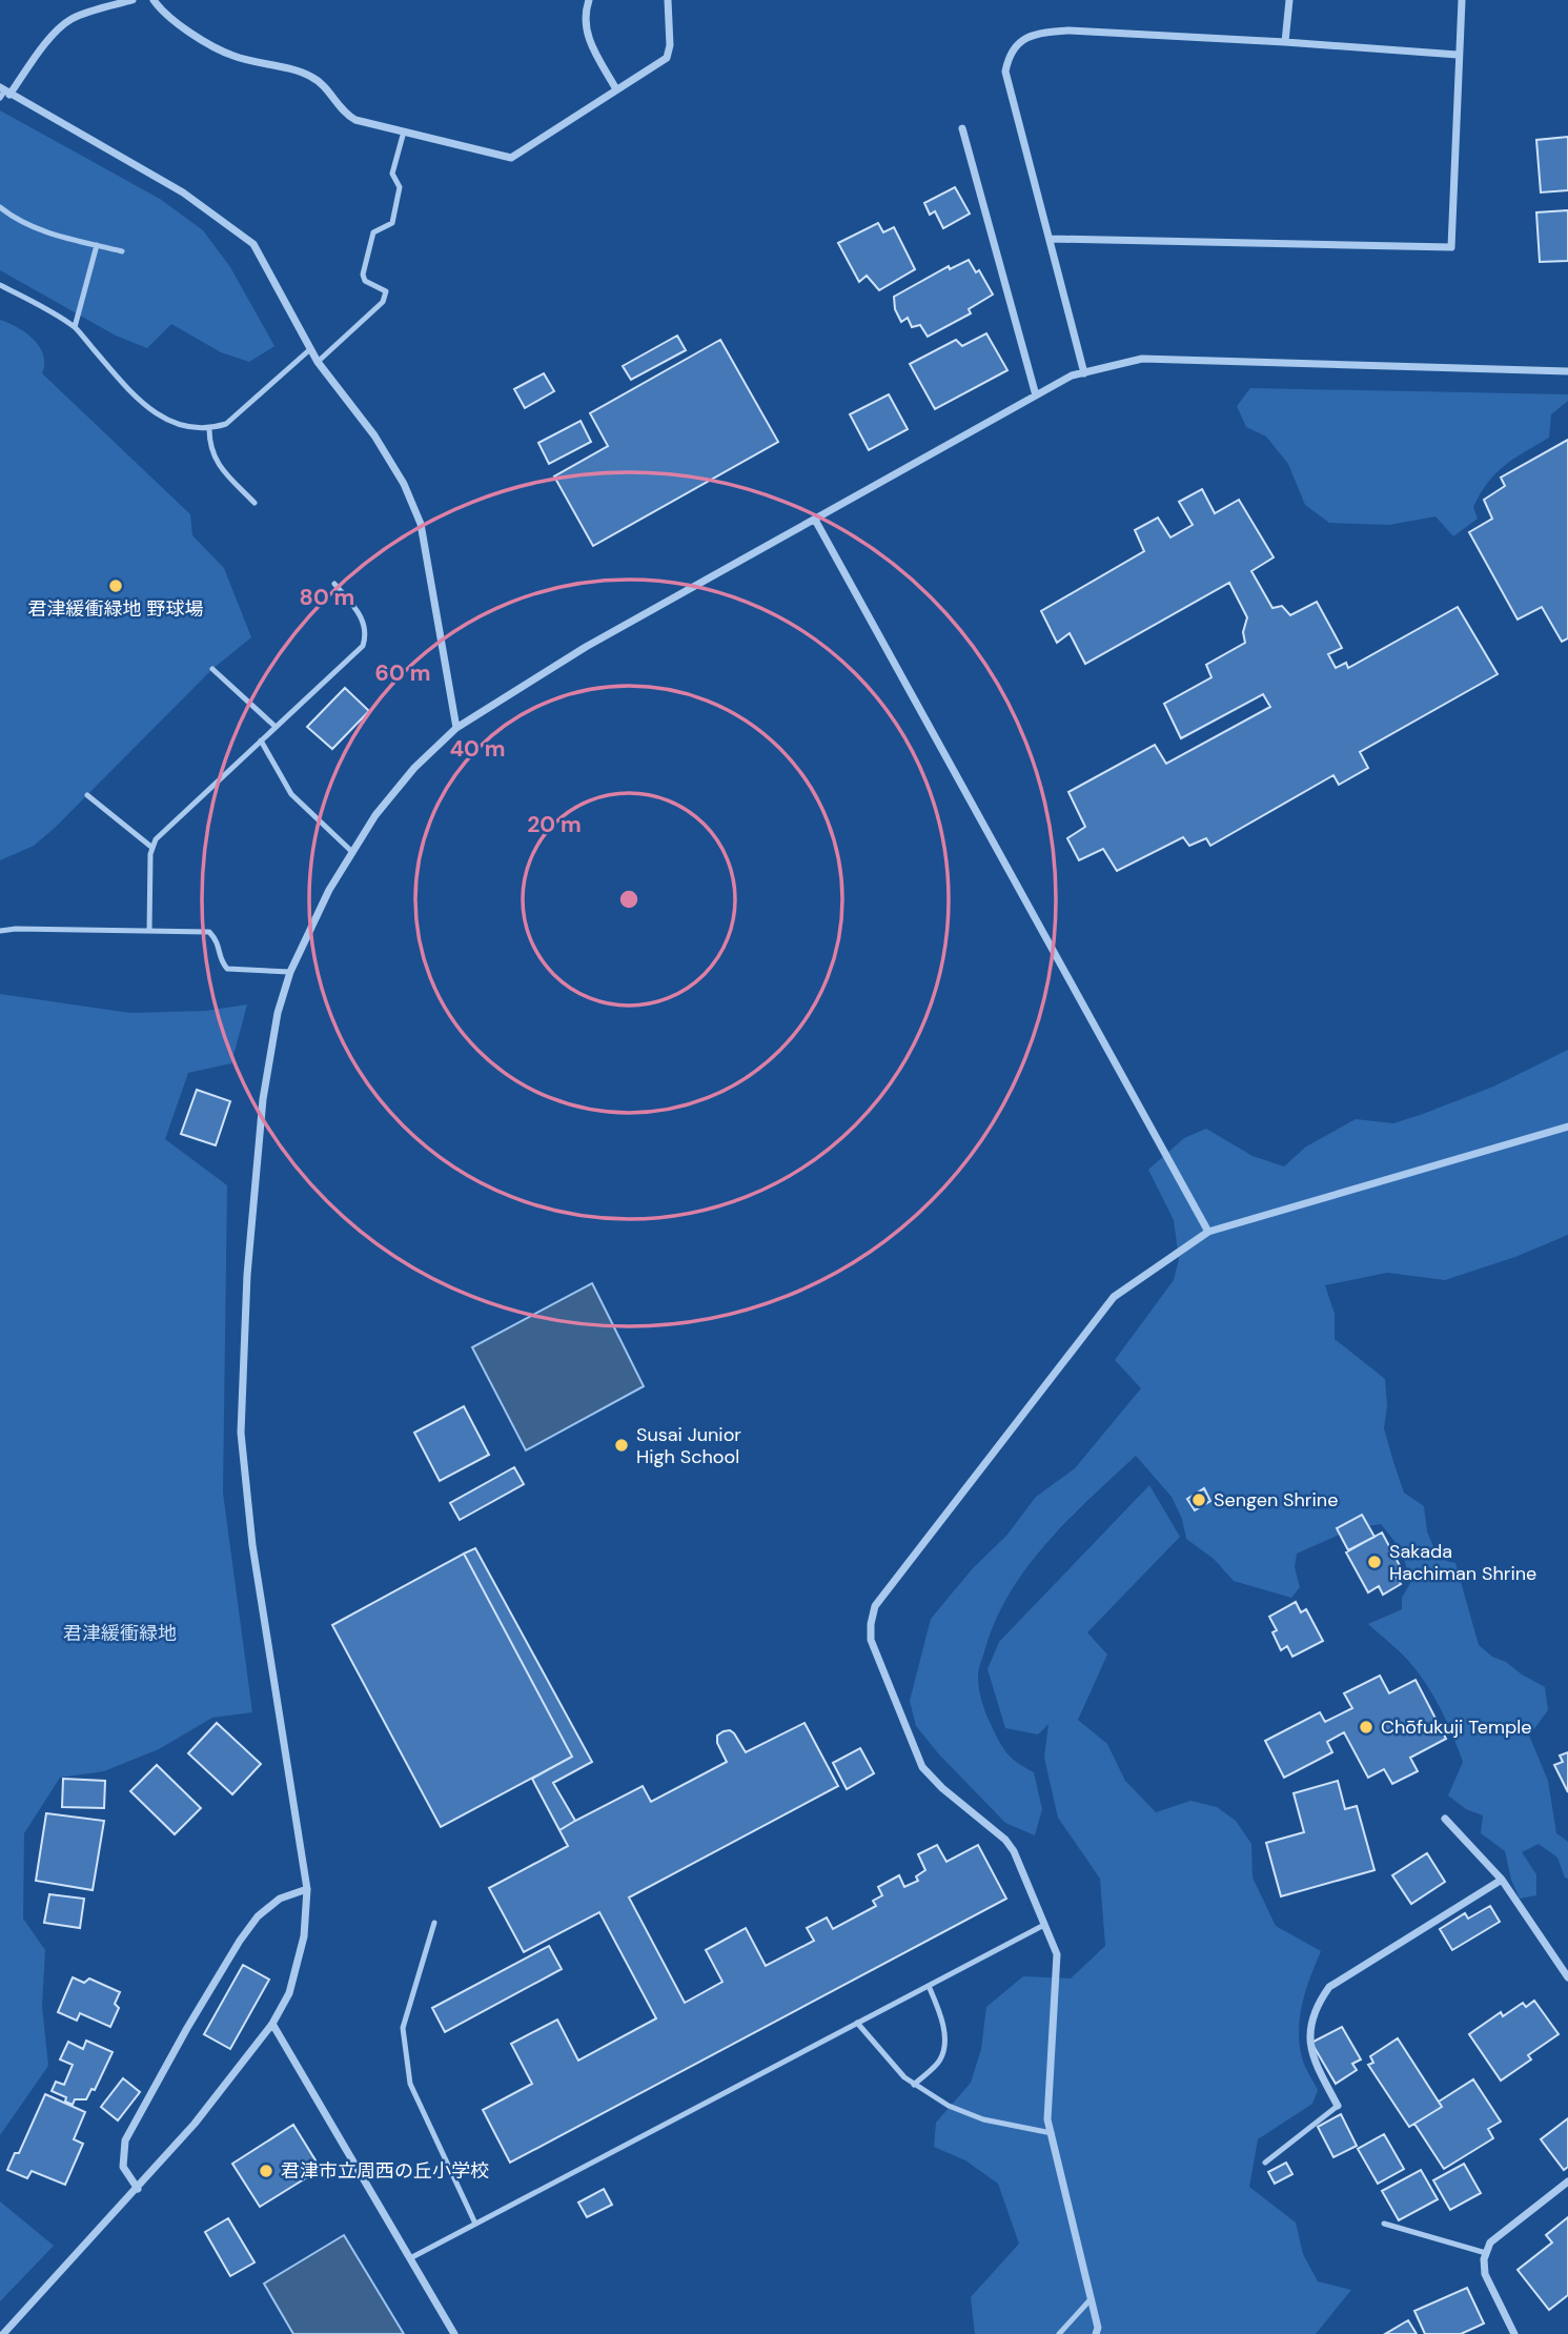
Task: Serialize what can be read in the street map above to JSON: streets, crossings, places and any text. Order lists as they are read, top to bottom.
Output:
{
  "parks": ["君津緩衝緑地"],
  "places": [
    "君津緩衝緑地 野球場",
    "Susai Junior High School",
    "Sengen Shrine",
    "Sakada Hachiman Shrine",
    "Chōfukuji Temple",
    "君津市立周西の丘小学校"
  ],
  "rings": [
    "80 m",
    "60 m",
    "40 m",
    "20 m"
  ]
}
